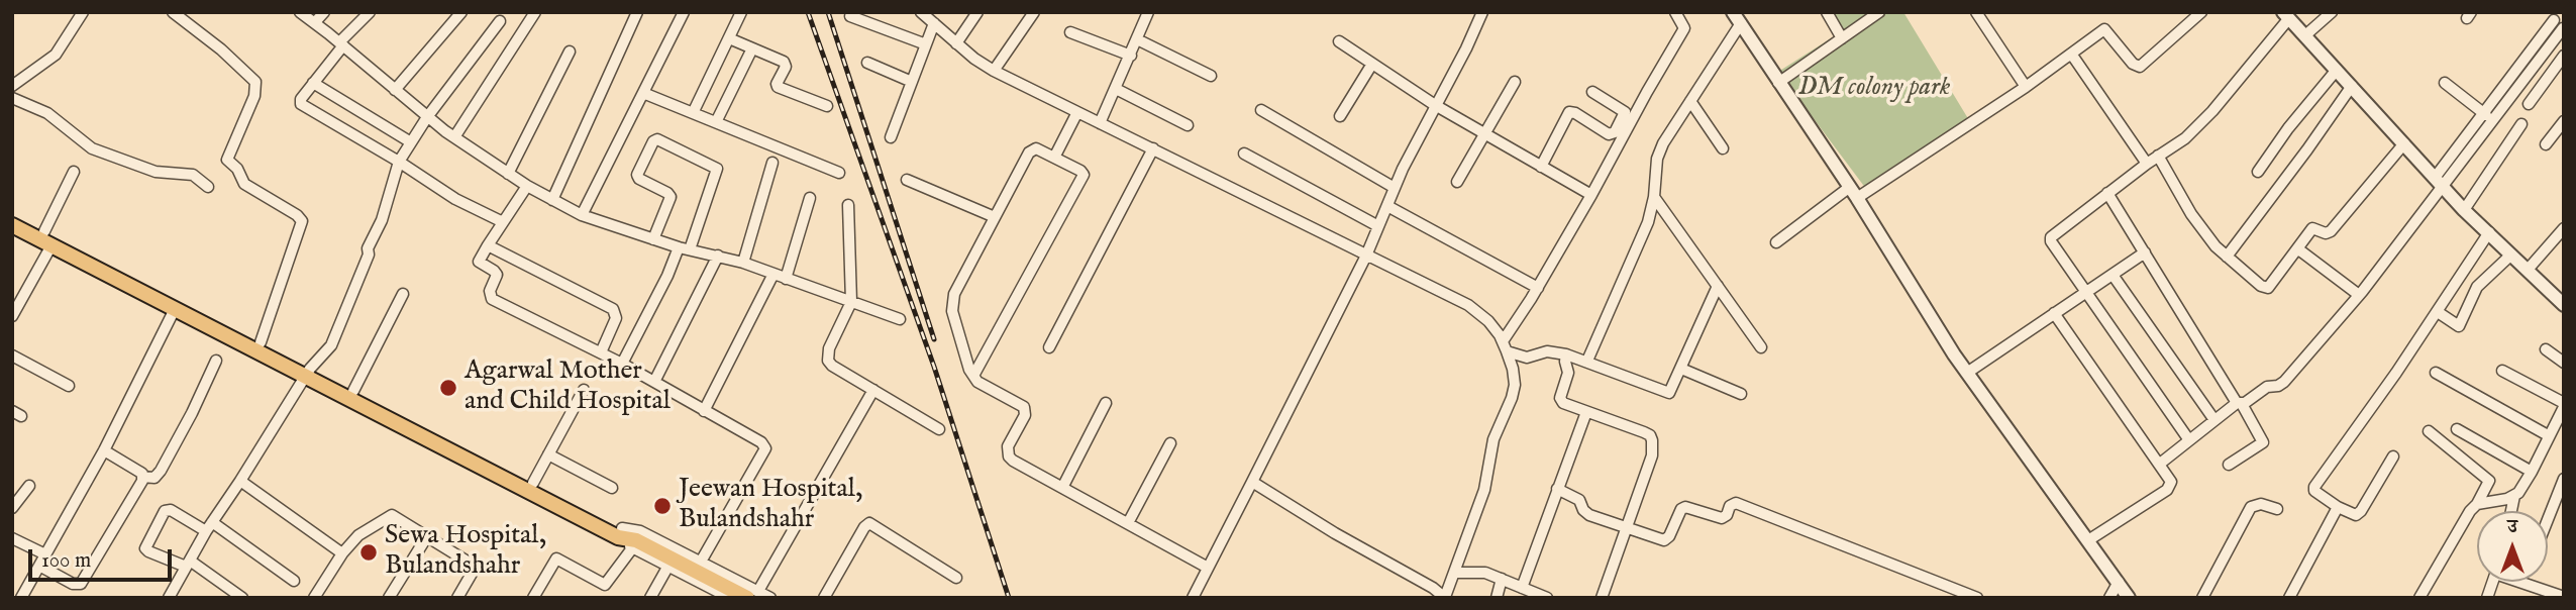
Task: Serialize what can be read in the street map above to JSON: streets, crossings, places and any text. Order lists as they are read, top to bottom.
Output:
{
  "parks": ["DM colony park"],
  "places": ["Agarwal Mother and Child Hospital", "Jeewan Hospital, Bulandshahr", "Sewa Hospital, Bulandshahr"],
  "scale_bar": "100 m",
  "north": "top"
}
